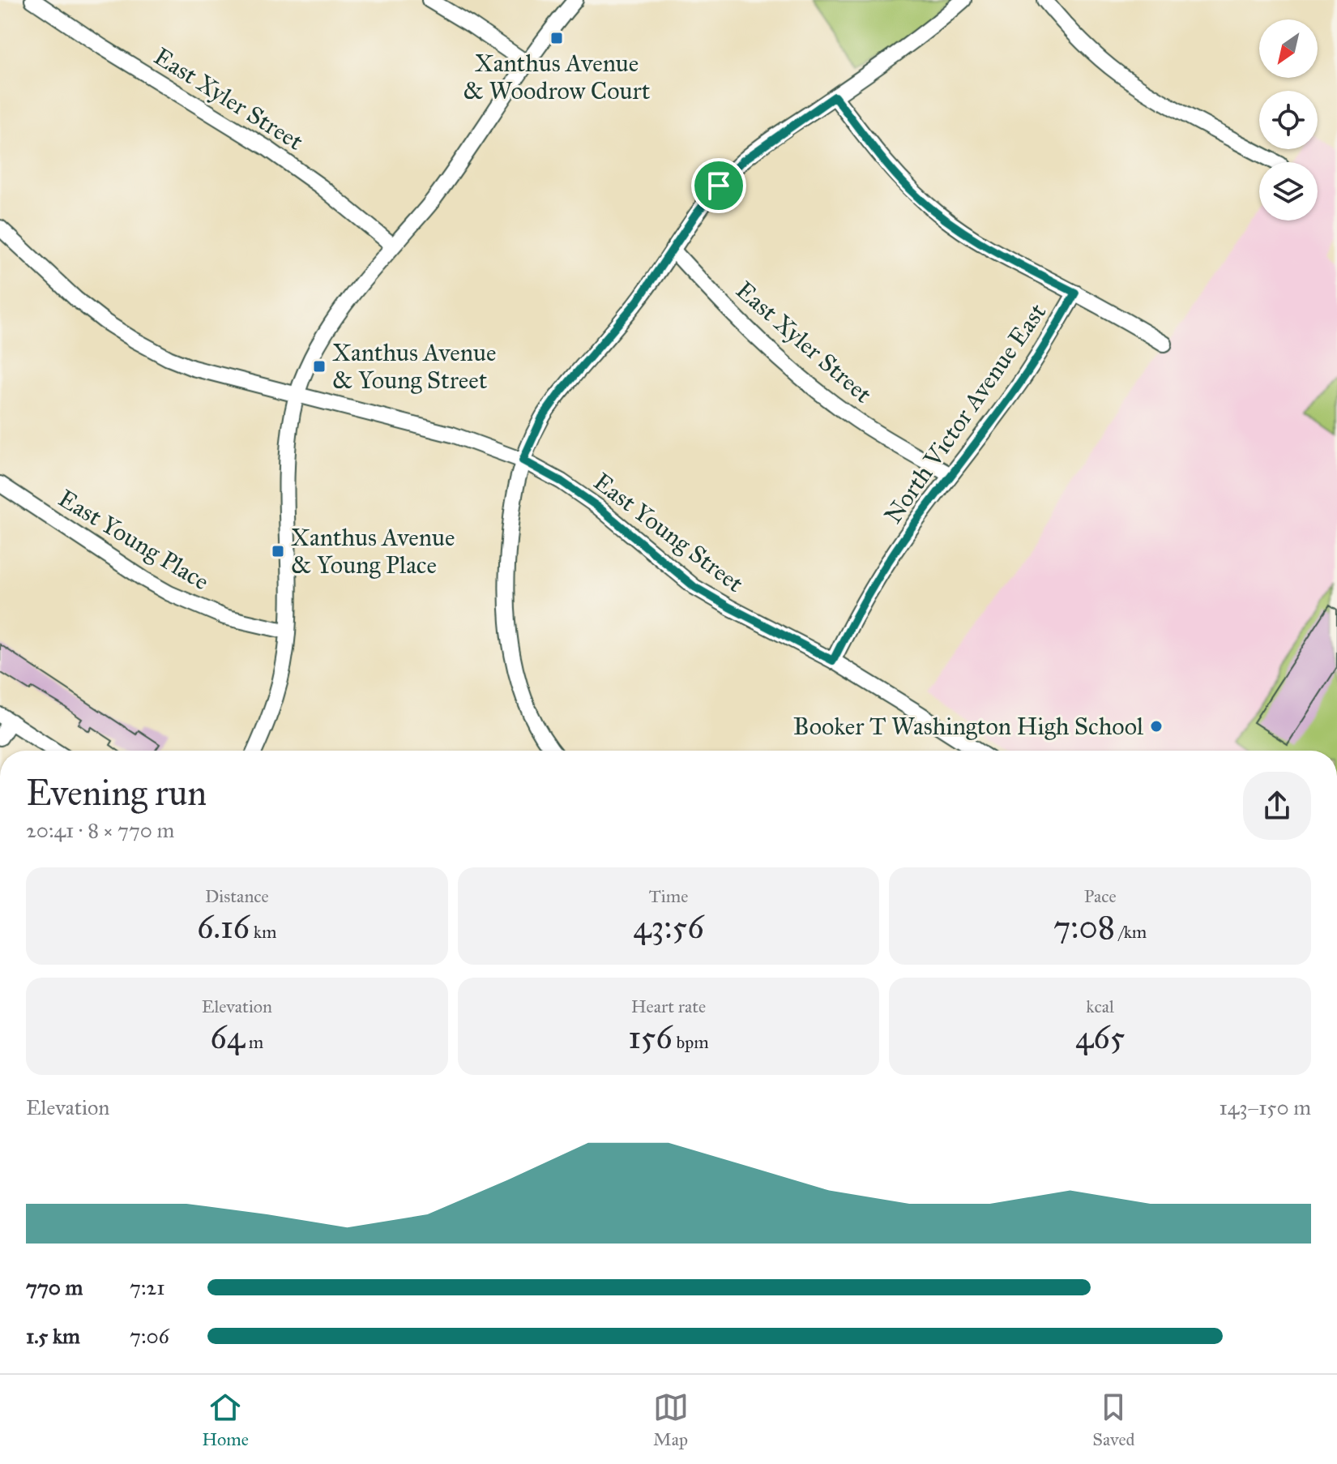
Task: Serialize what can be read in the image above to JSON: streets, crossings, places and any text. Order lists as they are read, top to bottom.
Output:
{
  "streets": {
    "street": [
      "East Xyler Street",
      "North Victor Avenue East",
      "East Young Street",
      "East Young Place"
    ]
  },
  "crossings": [
    ["East Xyler Street", "North Victor Avenue East"],
    ["North Victor Avenue East", "East Young Street"]
  ],
  "places": {
    "transit": ["Xanthus Avenue & Woodrow Court", "Xanthus Avenue & Young Street", "Xanthus Avenue & Young Place"],
    "other": ["Booker T Washington High School"]
  },
  "north": "bottom left",
  "page": {
    "heading": ["Evening run", "20:41 · 8 × 770 m"],
    "stats": [
      ["Distance", "6.16 km"],
      ["Time", "43:56"],
      ["Pace", "7:08 /km"],
      ["Elevation", "64 m"],
      ["Heart rate", "156 bpm"],
      ["kcal", "465"]
    ],
    "chart": ["Elevation", "143–150 m"],
    "list": [
      {
        "name": "770 m",
        "note": "7:21"
      },
      {
        "name": "1.5 km",
        "note": "7:06"
      }
    ],
    "tabs": ["Home", "Map", "Saved"]
  }
}
